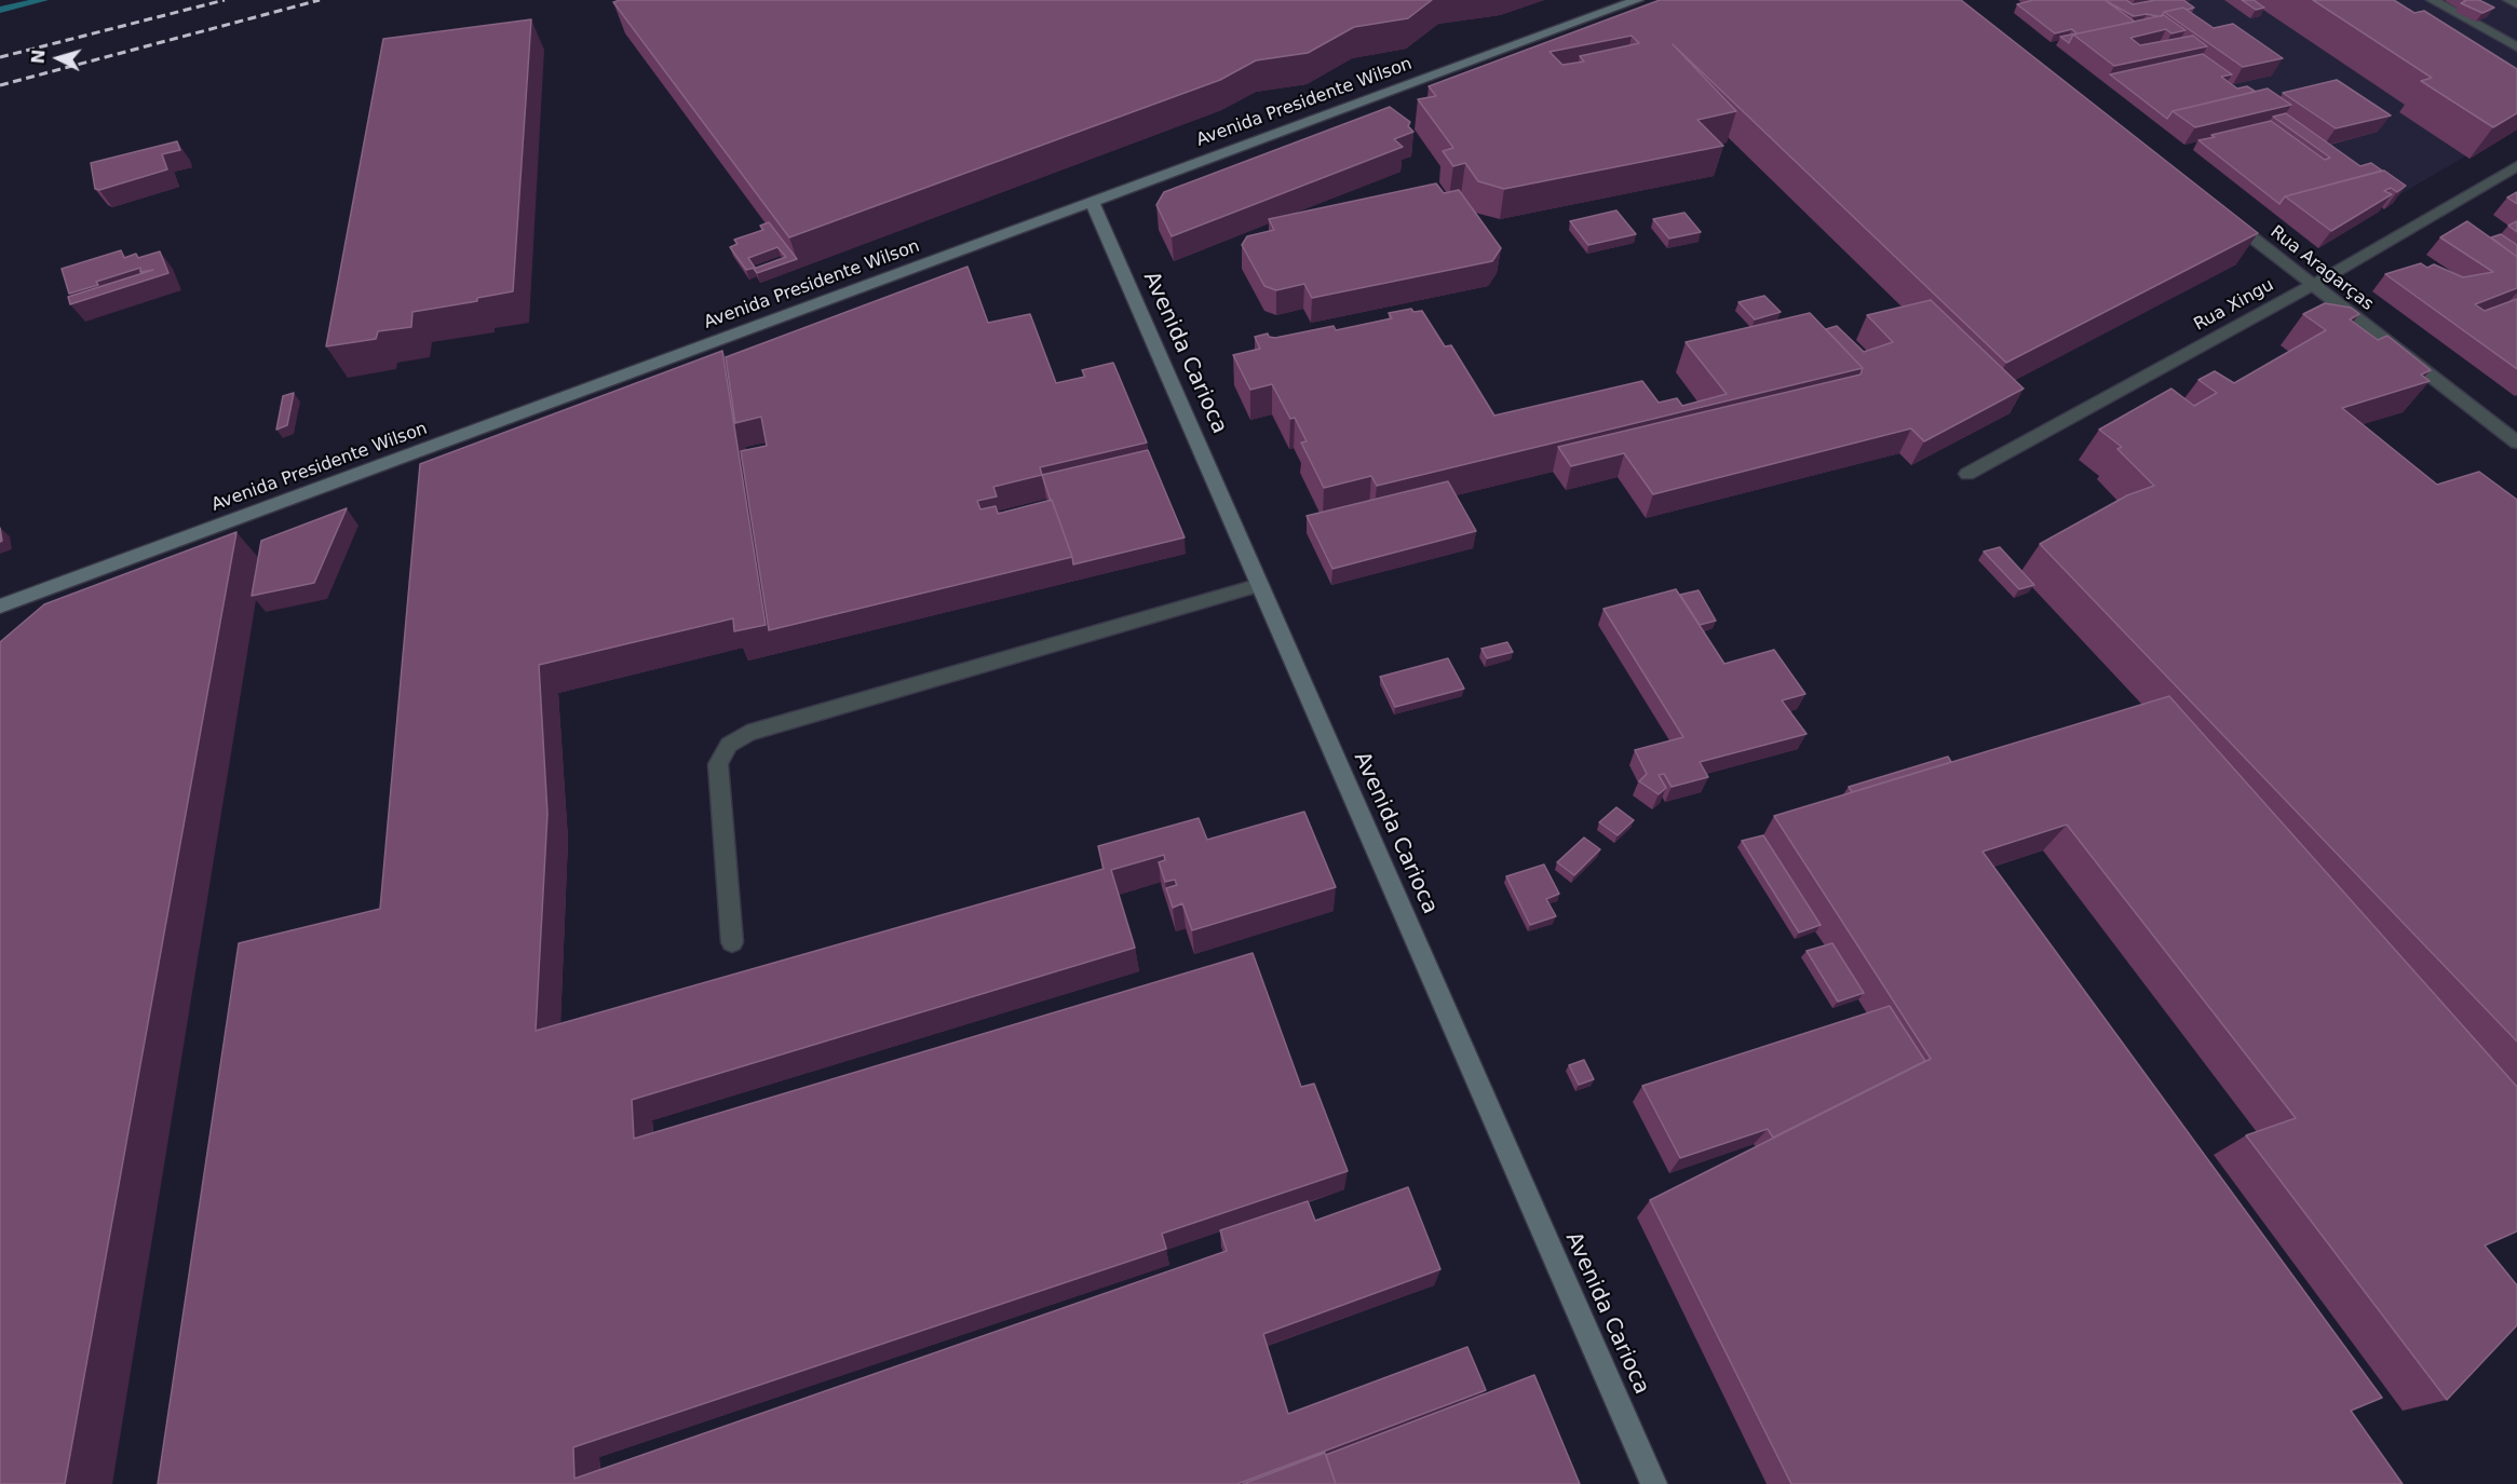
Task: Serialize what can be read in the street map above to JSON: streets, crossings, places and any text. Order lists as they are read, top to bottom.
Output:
{
  "streets": {
    "main road": ["Avenida Presidente Wilson", "Avenida Carioca"],
    "street": ["Rua Aragarças", "Rua Xingu"]
  },
  "crossings": [
    ["Avenida Presidente Wilson", "Avenida Carioca"],
    ["Rua Aragarças", "Rua Xingu"]
  ],
  "north": "left"
}
